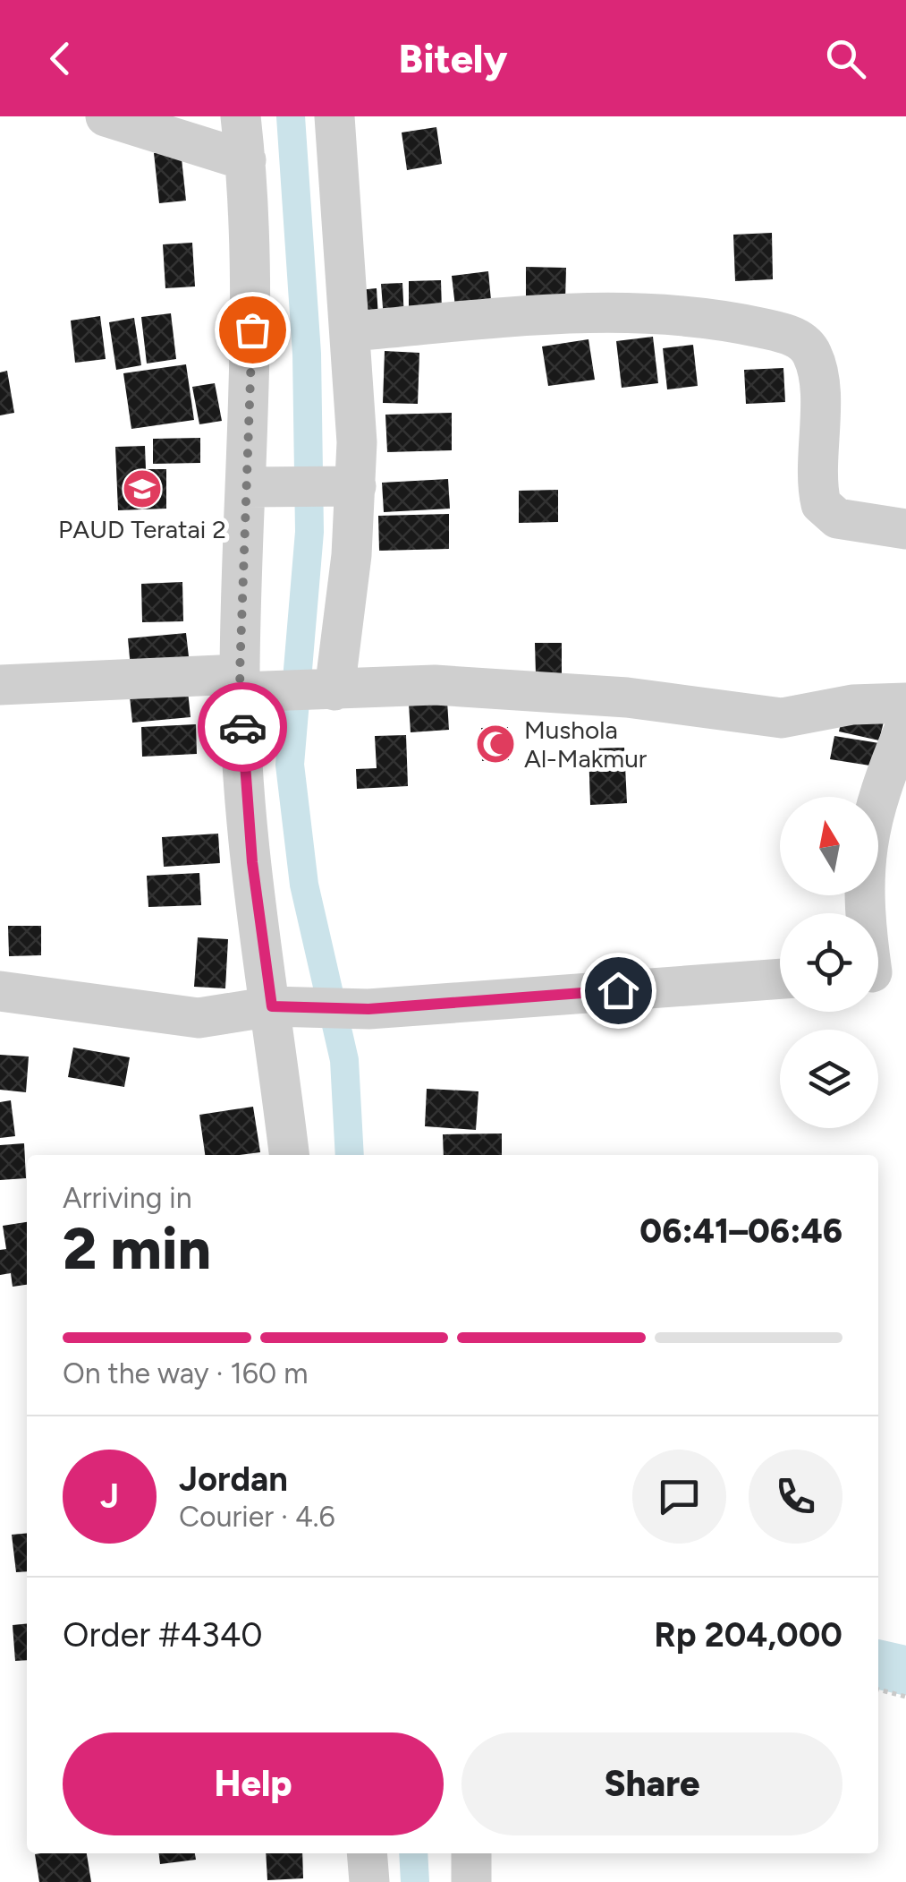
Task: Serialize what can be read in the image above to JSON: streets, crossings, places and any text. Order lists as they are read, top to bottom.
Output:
{
  "places": {
    "school or university": ["PAUD Teratai 2"],
    "mosque": ["Mushola Al-Makmur"]
  },
  "north": "top",
  "page": {
    "header": "Bitely",
    "heading": ["2 min", "Arriving in", "06:41–06:46"],
    "panel": [
      "Jordan",
      "Courier · 4.6",
      "Order #4340",
      "Rp 204,000"
    ],
    "bar": "On the way · 160 m",
    "round": "J",
    "buttons": ["Help", "Share"]
  }
}
